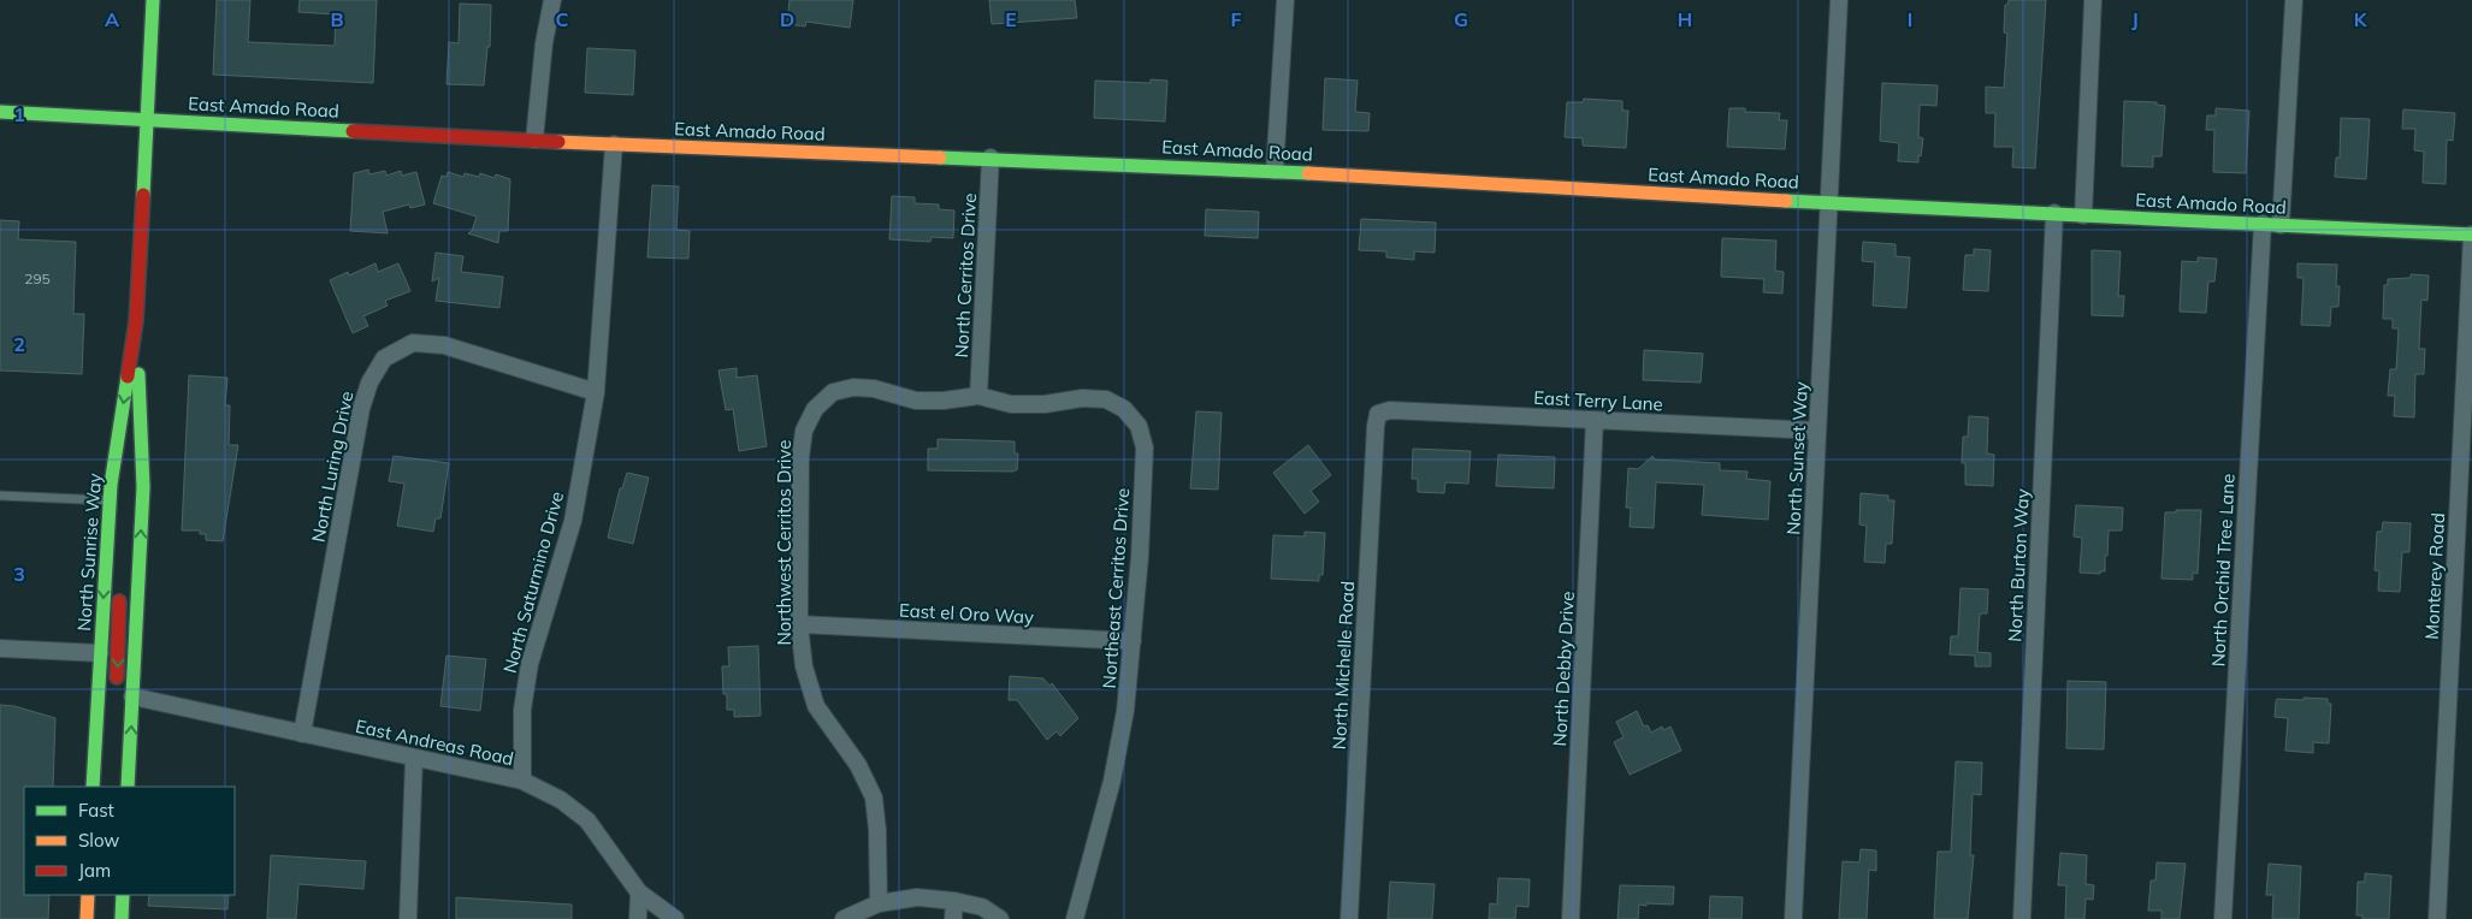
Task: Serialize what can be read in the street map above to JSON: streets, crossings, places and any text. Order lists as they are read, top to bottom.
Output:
{
  "streets": {
    "street": [
      "East Amado Road",
      "North Cerritos Drive",
      "East Terry Lane",
      "North Sunset Way",
      "North Luring Drive",
      "Northwest Cerritos Drive",
      "North Sunrise Way",
      "North Burton Way",
      "North Orchid Tree Lane",
      "Monterey Road",
      "North Saturmino Drive",
      "Northeast Cerritos Drive",
      "East el Oro Way",
      "North Michelle Road",
      "North Debby Drive",
      "East Andreas Road"
    ]
  },
  "crossings": [
    ["East Amado Road", "North Cerritos Drive"],
    ["East Amado Road", "North Sunset Way"],
    ["East Amado Road", "North Sunrise Way"],
    ["East Amado Road", "North Burton Way"],
    ["East Amado Road", "North Orchid Tree Lane"],
    ["East Amado Road", "Monterey Road"],
    ["East Amado Road", "North Saturmino Drive"],
    ["North Cerritos Drive", "Northwest Cerritos Drive"],
    ["North Cerritos Drive", "Northeast Cerritos Drive"],
    ["East Terry Lane", "North Sunset Way"],
    ["East Terry Lane", "North Michelle Road"],
    ["East Terry Lane", "North Debby Drive"],
    ["North Luring Drive", "North Saturmino Drive"],
    ["North Luring Drive", "East Andreas Road"],
    ["Northwest Cerritos Drive", "Northeast Cerritos Drive"],
    ["Northwest Cerritos Drive", "East el Oro Way"],
    ["North Sunrise Way", "East Andreas Road"],
    ["North Saturmino Drive", "East Andreas Road"],
    ["Northeast Cerritos Drive", "East el Oro Way"]
  ],
  "house_numbers": ["295"],
  "legend": ["Fast", "Slow", "Jam"],
  "grid": {
    "columns": [
      "A",
      "B",
      "C",
      "D",
      "E",
      "F",
      "G",
      "H",
      "I",
      "J",
      "K"
    ],
    "rows": ["1", "2", "3"]
  }
}
